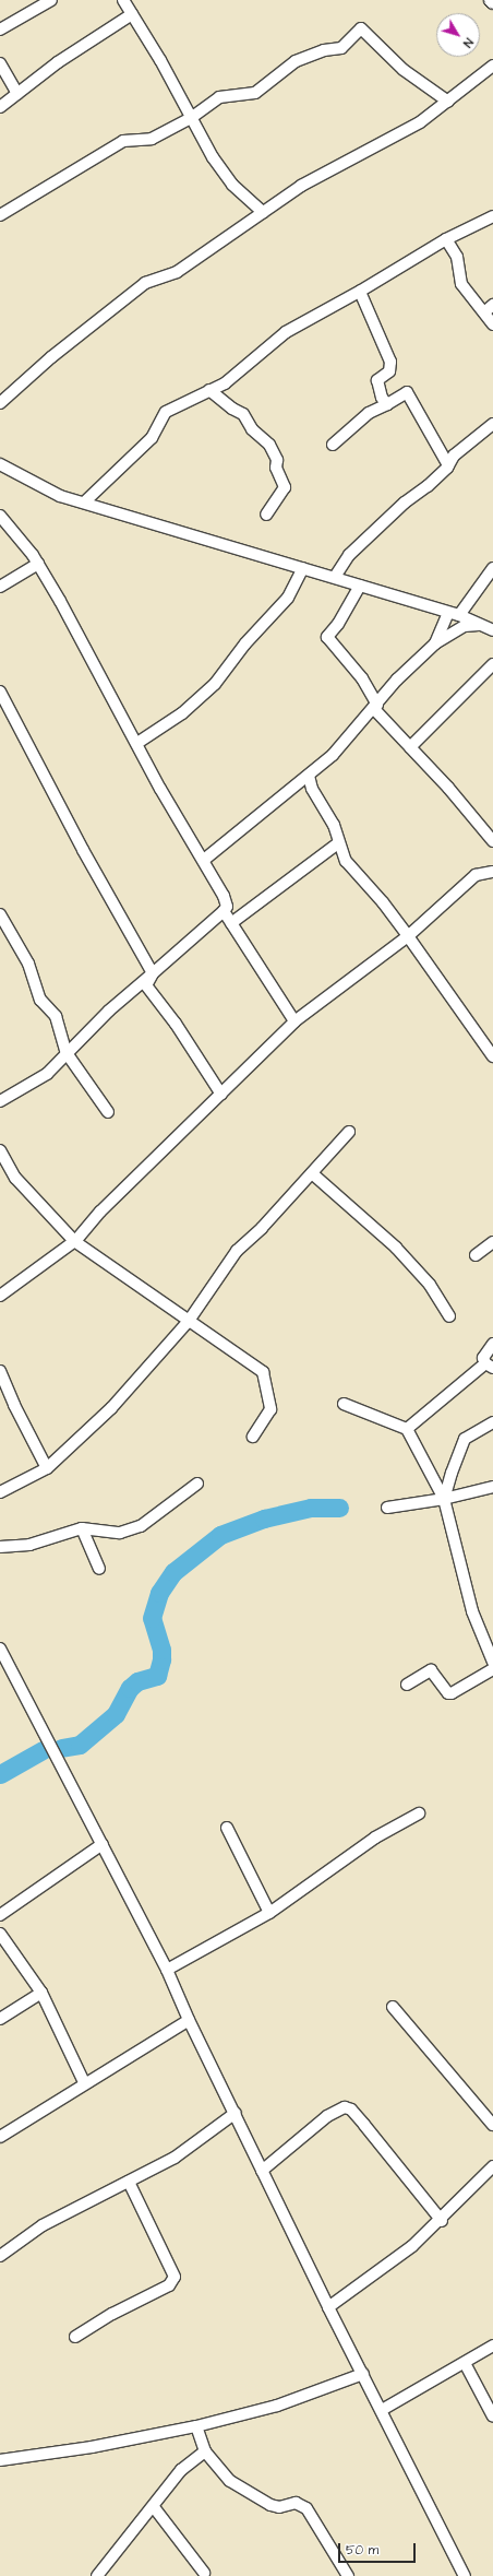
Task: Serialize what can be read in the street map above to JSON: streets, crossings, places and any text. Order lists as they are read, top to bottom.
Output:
{
  "scale_bar": "50 m",
  "north": "bottom right"
}
